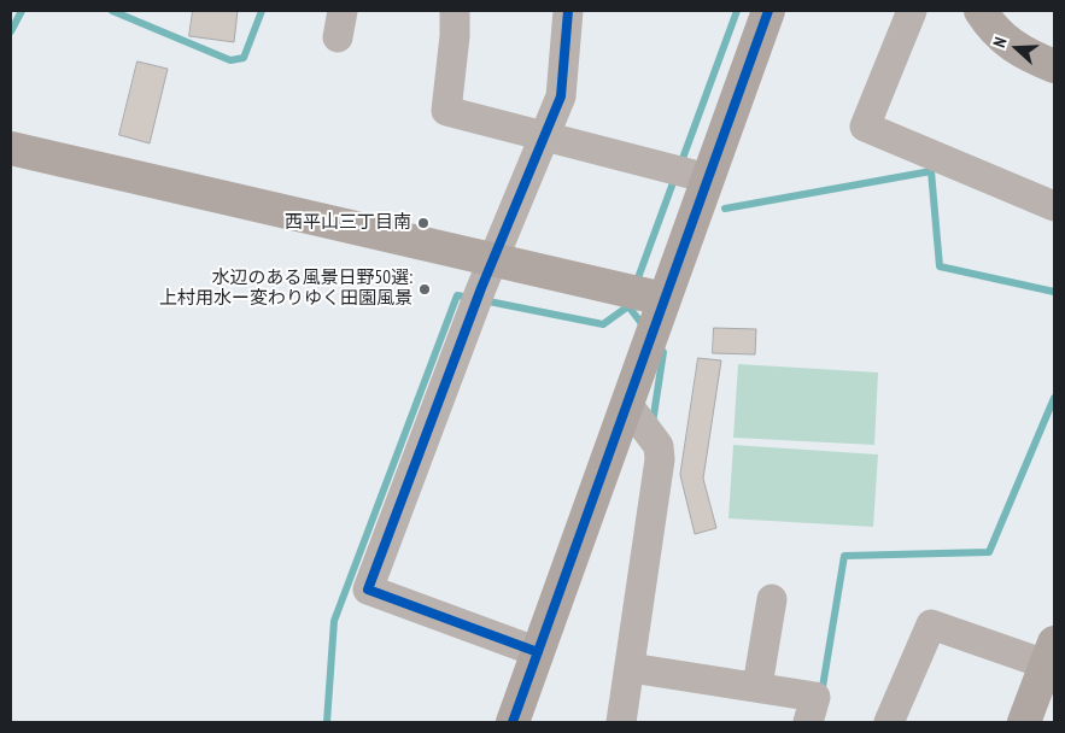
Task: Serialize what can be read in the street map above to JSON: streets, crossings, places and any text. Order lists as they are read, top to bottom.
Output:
{
  "places": ["西平山三丁目南", "水辺のある風景日野50選: 上村用水ー変わりゆく田園風景"],
  "north": "left"
}
